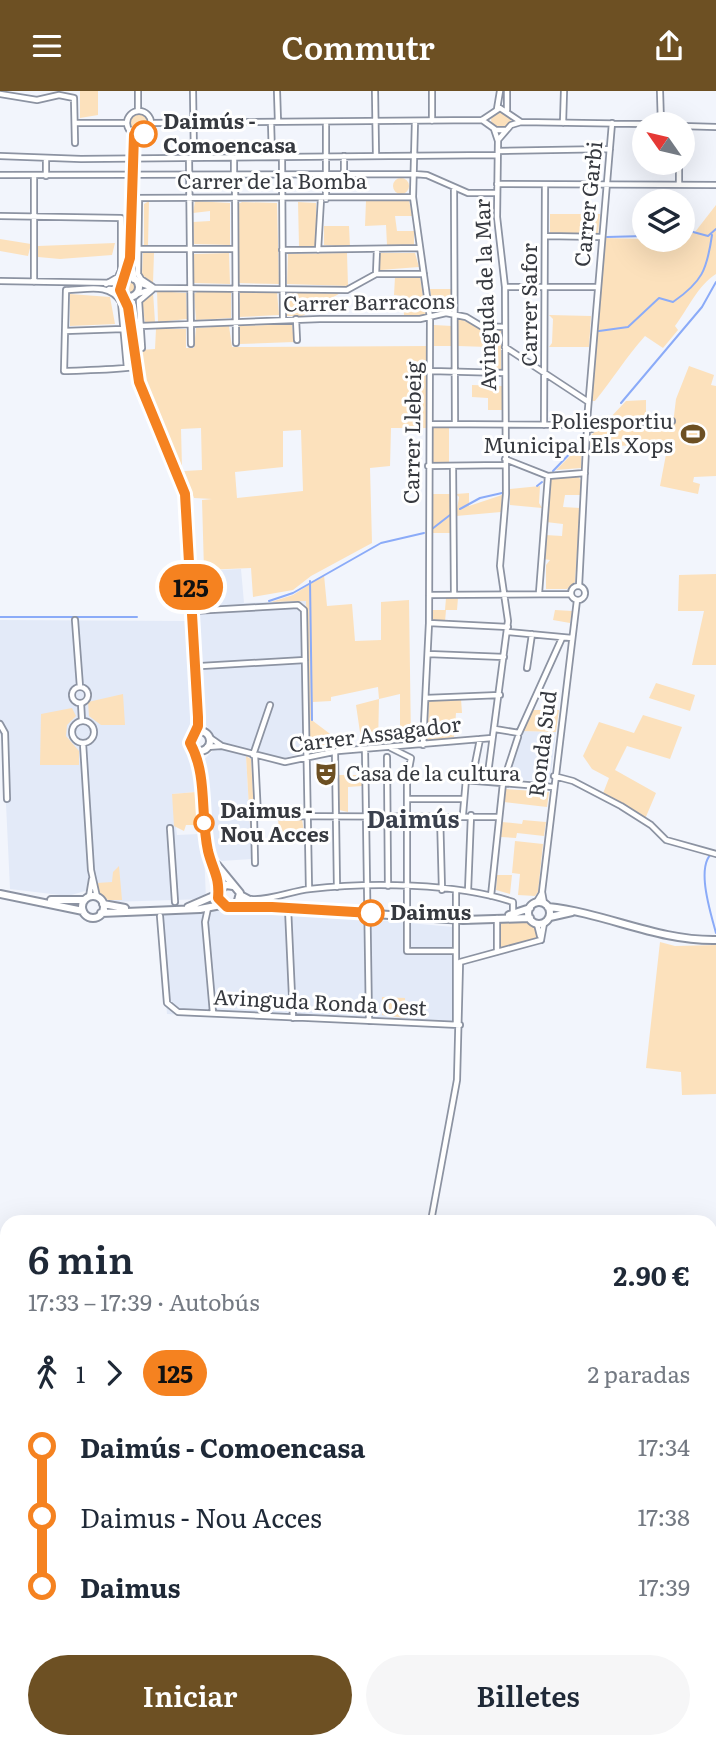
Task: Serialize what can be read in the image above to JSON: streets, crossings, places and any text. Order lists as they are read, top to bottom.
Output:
{
  "streets": {
    "street": [
      "Carrer de la Bomba",
      "Carrer Garbi",
      "Avinguda de la Mar",
      "Carrer Barracons",
      "Carrer Safor",
      "Carrer Llebeig",
      "Carrer Assagador",
      "Ronda Sud",
      "Avinguda Ronda Oest"
    ]
  },
  "crossings": [
    ["Carrer de la Bomba", "Carrer Llebeig"],
    ["Avinguda de la Mar", "Carrer Barracons"],
    ["Avinguda de la Mar", "Carrer Assagador"],
    ["Carrer Barracons", "Carrer Llebeig"],
    ["Carrer Llebeig", "Carrer Assagador"]
  ],
  "districts": ["Daimús"],
  "places": {
    "other": ["Daimús - Comoencasa", "Daimus - Nou Acces", "Daimus"],
    "sports": ["Poliesportiu Municipal Els Xops"],
    "theatre": ["Casa de la cultura"]
  },
  "lines": ["bus line 125"],
  "north": "top left",
  "page": {
    "header": "Commutr",
    "on_map": "125",
    "heading": ["6 min", "17:33 – 17:39 · Autobús", "2.90 €"],
    "legs": ["1", "125", "2 paradas"],
    "list": [
      {
        "name": "Daimús - Comoencasa",
        "value": "17:34"
      },
      {
        "name": "Daimus - Nou Acces",
        "value": "17:38"
      },
      {
        "name": "Daimus",
        "value": "17:39"
      }
    ],
    "buttons": ["Iniciar", "Billetes"]
  }
}
